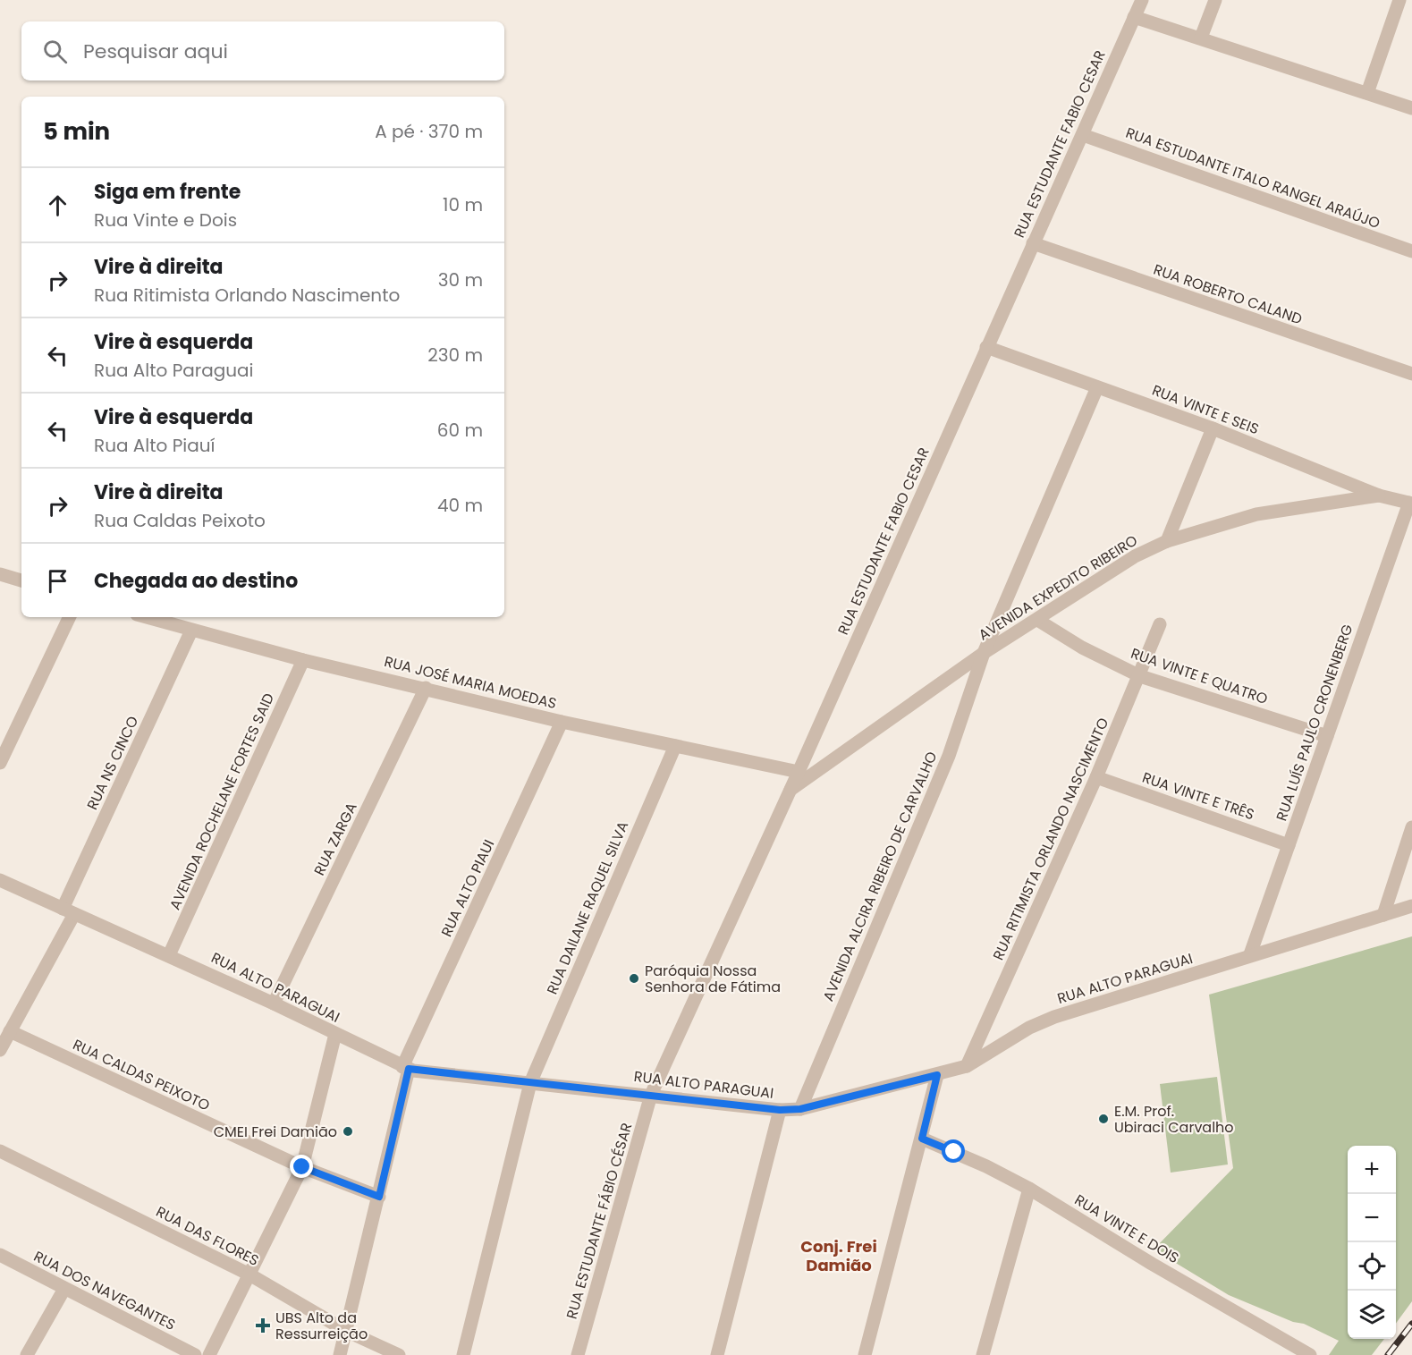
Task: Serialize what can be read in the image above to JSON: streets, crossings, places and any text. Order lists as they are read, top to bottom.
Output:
{
  "streets": {
    "street": [
      "RUA ESTUDANTE FABIO CESAR",
      "RUA ESTUDANTE ITALO RANGEL ARAÚJO",
      "RUA ROBERTO CALAND",
      "RUA VINTE E SEIS",
      "AVENIDA EXPEDITO RIBEIRO",
      "RUA VINTE E QUATRO",
      "RUA JOSÉ MARIA MOEDAS",
      "RUA LUÍS PAULO CRONENBERG",
      "RUA NS CINCO",
      "RUA VINTE E TRÊS",
      "AVENIDA ROCHELANE FORTES SAID",
      "RUA ZARGA",
      "RUA RITIMISTA ORLANDO NASCIMENTO",
      "AVENIDA ALCIRA RIBEIRO DE CARVALHO",
      "RUA ALTO PIAUI",
      "RUA DAILANE RAQUEL SILVA",
      "RUA ALTO PARAGUAI",
      "RUA CALDAS PEIXOTO",
      "RUA ESTUDANTE FÁBIO CÉSAR",
      "RUA VINTE E DOIS",
      "RUA DAS FLORES",
      "RUA DOS NAVEGANTES"
    ]
  },
  "crossings": [
    ["RUA ESTUDANTE FABIO CESAR", "RUA ESTUDANTE ITALO RANGEL ARAÚJO"],
    ["RUA ESTUDANTE FABIO CESAR", "RUA ROBERTO CALAND"],
    ["RUA ESTUDANTE FABIO CESAR", "RUA VINTE E SEIS"],
    ["RUA ESTUDANTE FABIO CESAR", "AVENIDA EXPEDITO RIBEIRO"],
    ["RUA ESTUDANTE FABIO CESAR", "RUA JOSÉ MARIA MOEDAS"],
    ["RUA ESTUDANTE FABIO CESAR", "RUA ALTO PARAGUAI"],
    ["RUA ESTUDANTE FABIO CESAR", "RUA ESTUDANTE FÁBIO CÉSAR"],
    ["RUA VINTE E SEIS", "AVENIDA EXPEDITO RIBEIRO"],
    ["RUA VINTE E SEIS", "RUA LUÍS PAULO CRONENBERG"],
    ["RUA VINTE E SEIS", "AVENIDA ALCIRA RIBEIRO DE CARVALHO"],
    ["AVENIDA EXPEDITO RIBEIRO", "RUA VINTE E QUATRO"],
    ["AVENIDA EXPEDITO RIBEIRO", "AVENIDA ALCIRA RIBEIRO DE CARVALHO"],
    ["RUA VINTE E QUATRO", "RUA LUÍS PAULO CRONENBERG"],
    ["RUA VINTE E QUATRO", "RUA RITIMISTA ORLANDO NASCIMENTO"],
    ["RUA JOSÉ MARIA MOEDAS", "RUA NS CINCO"],
    ["RUA JOSÉ MARIA MOEDAS", "AVENIDA ROCHELANE FORTES SAID"],
    ["RUA JOSÉ MARIA MOEDAS", "RUA ZARGA"],
    ["RUA JOSÉ MARIA MOEDAS", "RUA ALTO PIAUI"],
    ["RUA JOSÉ MARIA MOEDAS", "RUA DAILANE RAQUEL SILVA"],
    ["RUA LUÍS PAULO CRONENBERG", "RUA VINTE E TRÊS"],
    ["RUA LUÍS PAULO CRONENBERG", "RUA ALTO PARAGUAI"],
    ["RUA NS CINCO", "RUA ALTO PARAGUAI"],
    ["RUA NS CINCO", "RUA CALDAS PEIXOTO"],
    ["RUA VINTE E TRÊS", "RUA RITIMISTA ORLANDO NASCIMENTO"],
    ["AVENIDA ROCHELANE FORTES SAID", "RUA ALTO PARAGUAI"],
    ["RUA ZARGA", "RUA ALTO PARAGUAI"],
    ["RUA RITIMISTA ORLANDO NASCIMENTO", "RUA ALTO PARAGUAI"],
    ["AVENIDA ALCIRA RIBEIRO DE CARVALHO", "RUA ALTO PARAGUAI"],
    ["RUA ALTO PIAUI", "RUA ALTO PARAGUAI"],
    ["RUA ALTO PIAUI", "RUA CALDAS PEIXOTO"],
    ["RUA ALTO PIAUI", "RUA DAS FLORES"],
    ["RUA DAILANE RAQUEL SILVA", "RUA ALTO PARAGUAI"],
    ["RUA ALTO PARAGUAI", "RUA ESTUDANTE FÁBIO CÉSAR"]
  ],
  "districts": ["Conj. Frei Damião"],
  "places": {
    "other": ["Paróquia Nossa Senhora de Fátima", "E.M. Prof. Ubiraci Carvalho", "CMEI Frei Damião"],
    "health": ["UBS Alto da Ressurreição"]
  },
  "page": {
    "search": "Pesquisar aqui",
    "heading": ["5 min", "A pé · 370 m"],
    "list": [
      ["Siga em frente", "Rua Vinte e Dois", "10 m"],
      ["Vire à direita", "Rua Ritimista Orlando Nascimento", "30 m"],
      ["Vire à esquerda", "Rua Alto Paraguai", "230 m"],
      ["Vire à esquerda", "Rua Alto Piauí", "60 m"],
      ["Vire à direita", "Rua Caldas Peixoto", "40 m"],
      "Chegada ao destino"
    ],
    "map_buttons": ["+", "−"]
  }
}
